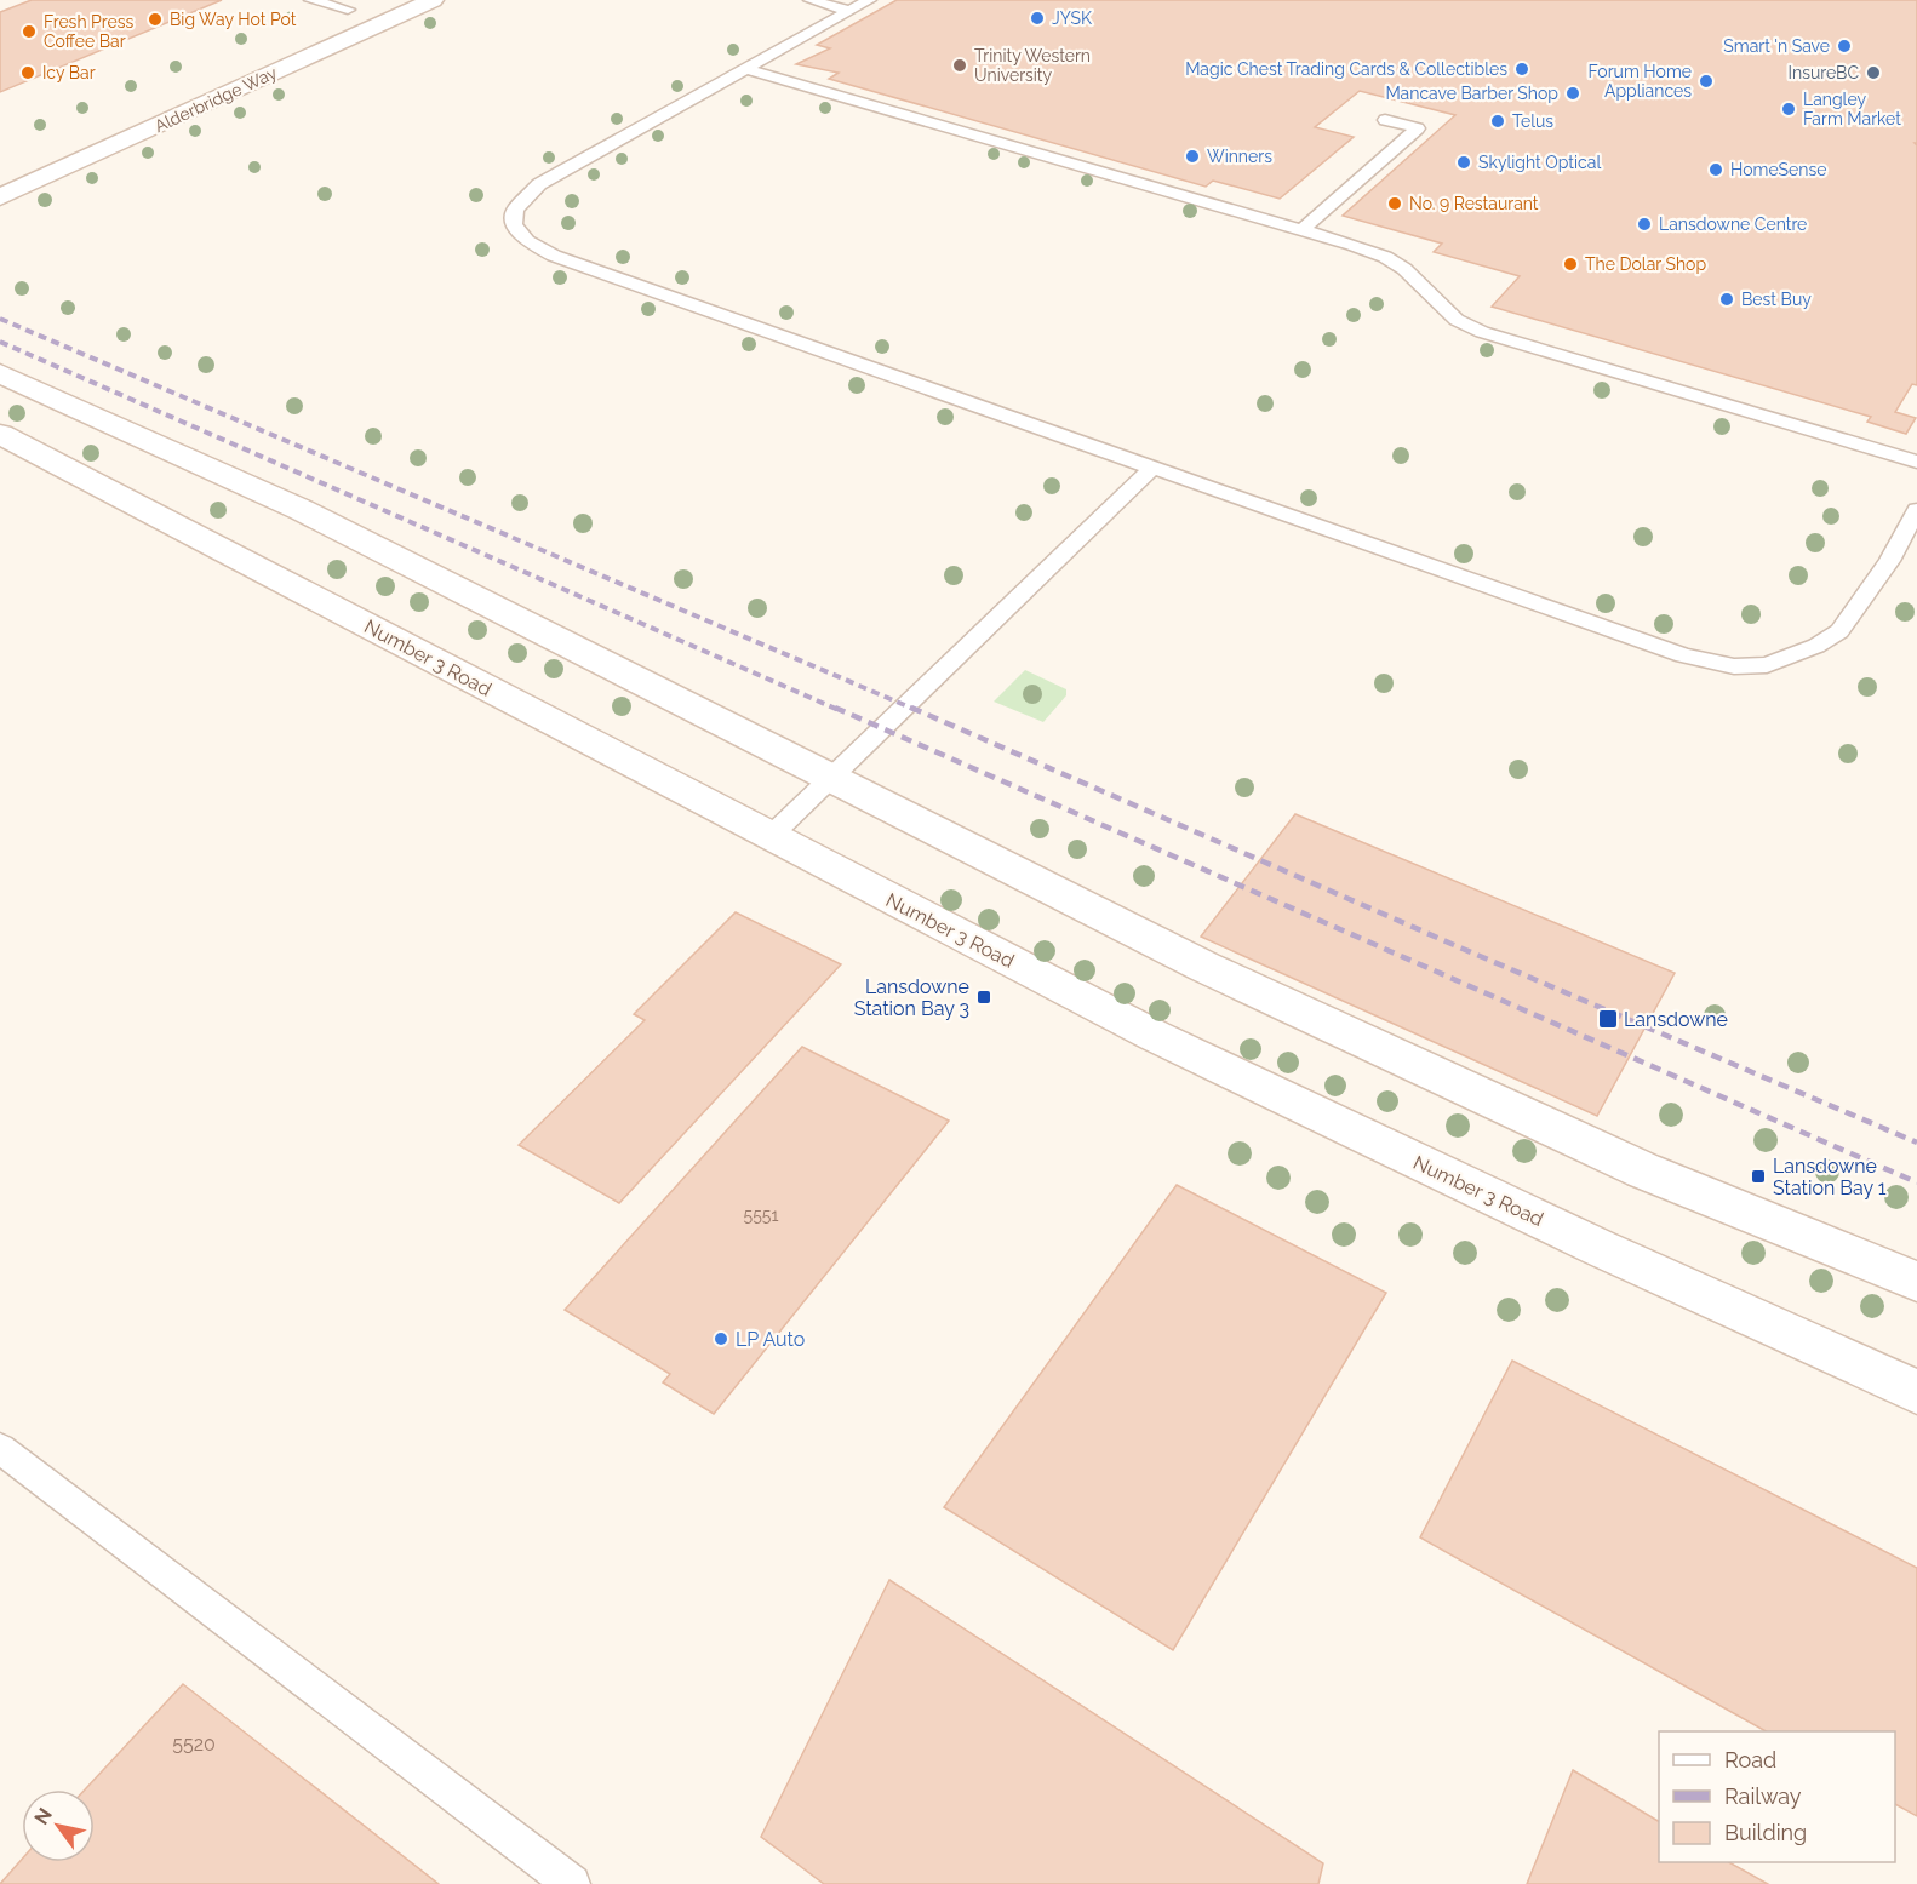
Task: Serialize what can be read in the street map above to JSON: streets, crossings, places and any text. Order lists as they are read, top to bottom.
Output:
{
  "streets": {
    "main road": ["Alderbridge Way", "Number 3 Road"]
  },
  "places": {
    "other": [
      "JYSK",
      "Big Way Hot Pot",
      "Fresh Press Coffee Bar",
      "Smart 'n Save",
      "Trinity Western University",
      "Magic Chest Trading Cards & Collectibles",
      "Icy Bar",
      "InsureBC",
      "Forum Home Appliances",
      "Mancave Barber Shop",
      "Langley Farm Market",
      "Telus",
      "Winners",
      "Skylight Optical",
      "HomeSense",
      "No. 9 Restaurant",
      "Lansdowne Centre",
      "The Dolar Shop",
      "Best Buy",
      "LP Auto"
    ],
    "transit": ["Lansdowne Station Bay 3", "Lansdowne", "Lansdowne Station Bay 1"]
  },
  "house_numbers": ["5551", "5520"],
  "legend": ["Road", "Railway", "Building"],
  "north": "top left"
}
